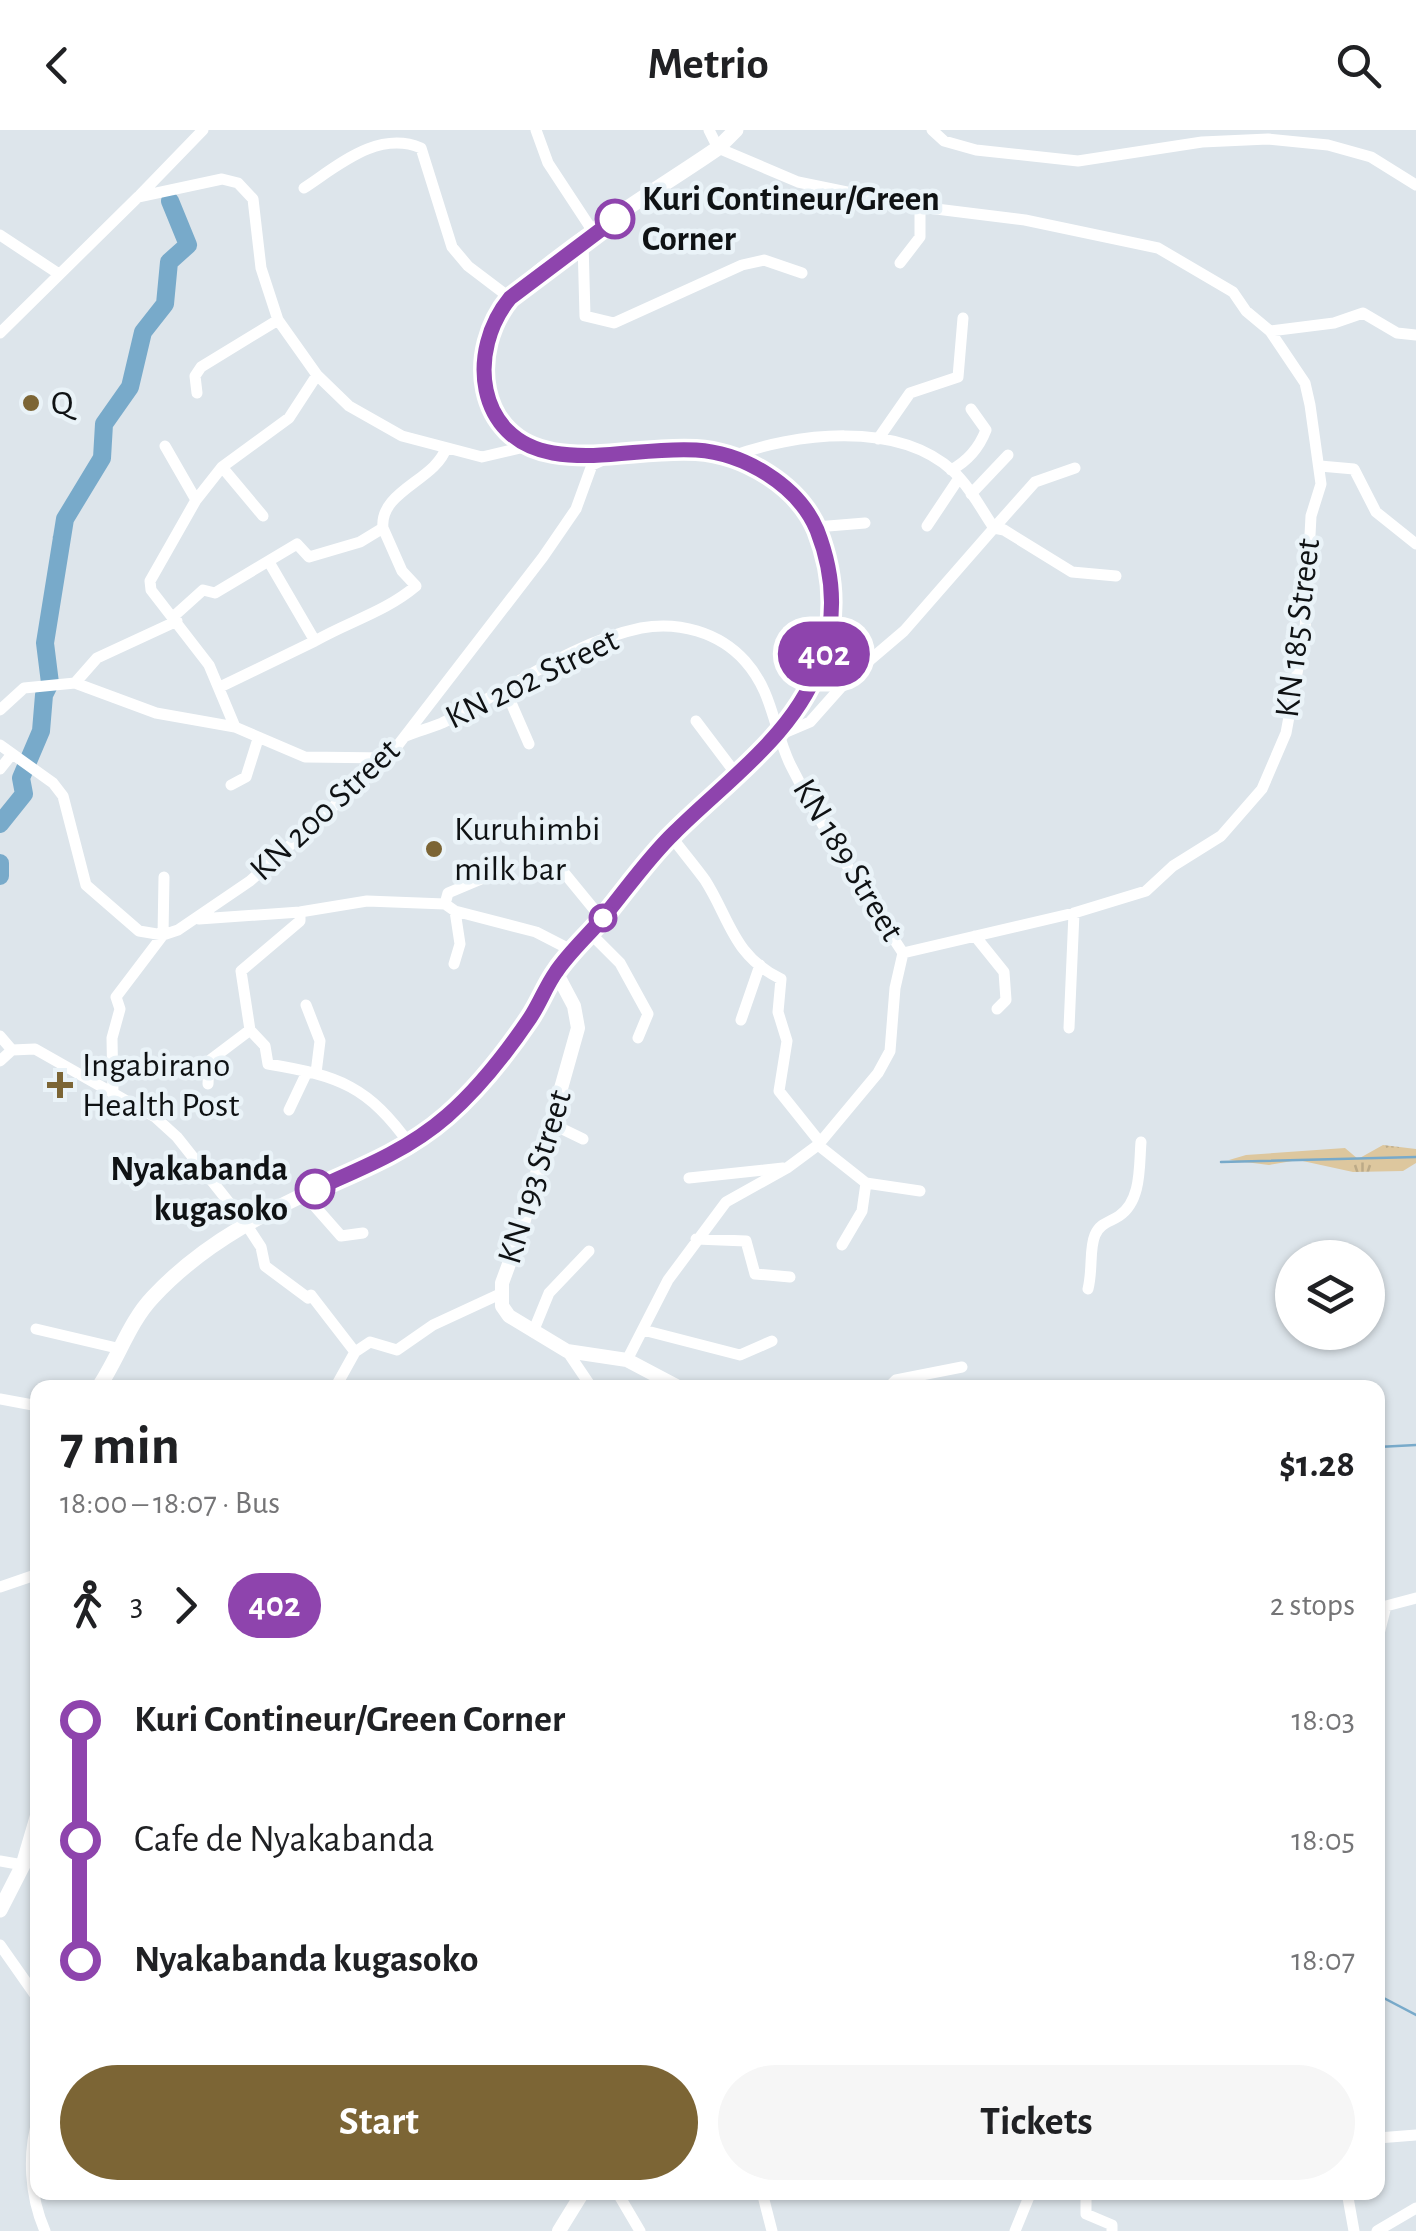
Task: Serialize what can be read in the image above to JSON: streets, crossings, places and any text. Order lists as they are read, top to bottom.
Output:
{
  "streets": {
    "street": [
      "KN 185 Street",
      "KN 202 Street",
      "KN 200 Street",
      "KN 189 Street",
      "KN 193 Street"
    ]
  },
  "crossings": [
    ["KN 185 Street", "KN 189 Street"],
    ["KN 202 Street", "KN 200 Street"],
    ["KN 202 Street", "KN 189 Street"],
    ["KN 189 Street", "KN 193 Street"]
  ],
  "places": {
    "other": [
      "Kuri Contineur/Green Corner",
      "Q",
      "Kuruhimbi milk bar",
      "Nyakabanda kugasoko"
    ],
    "health": ["Ingabirano Health Post"]
  },
  "lines": ["bus line 402"],
  "page": {
    "header": "Metrio",
    "on_map": "402",
    "heading": ["7 min", "18:00 – 18:07 · Bus", "$1.28"],
    "legs": ["3", "402", "2 stops"],
    "list": [
      {
        "name": "Kuri Contineur/Green Corner",
        "value": "18:03"
      },
      {
        "name": "Cafe de Nyakabanda",
        "value": "18:05"
      },
      {
        "name": "Nyakabanda kugasoko",
        "value": "18:07"
      }
    ],
    "buttons": ["Start", "Tickets"]
  }
}
